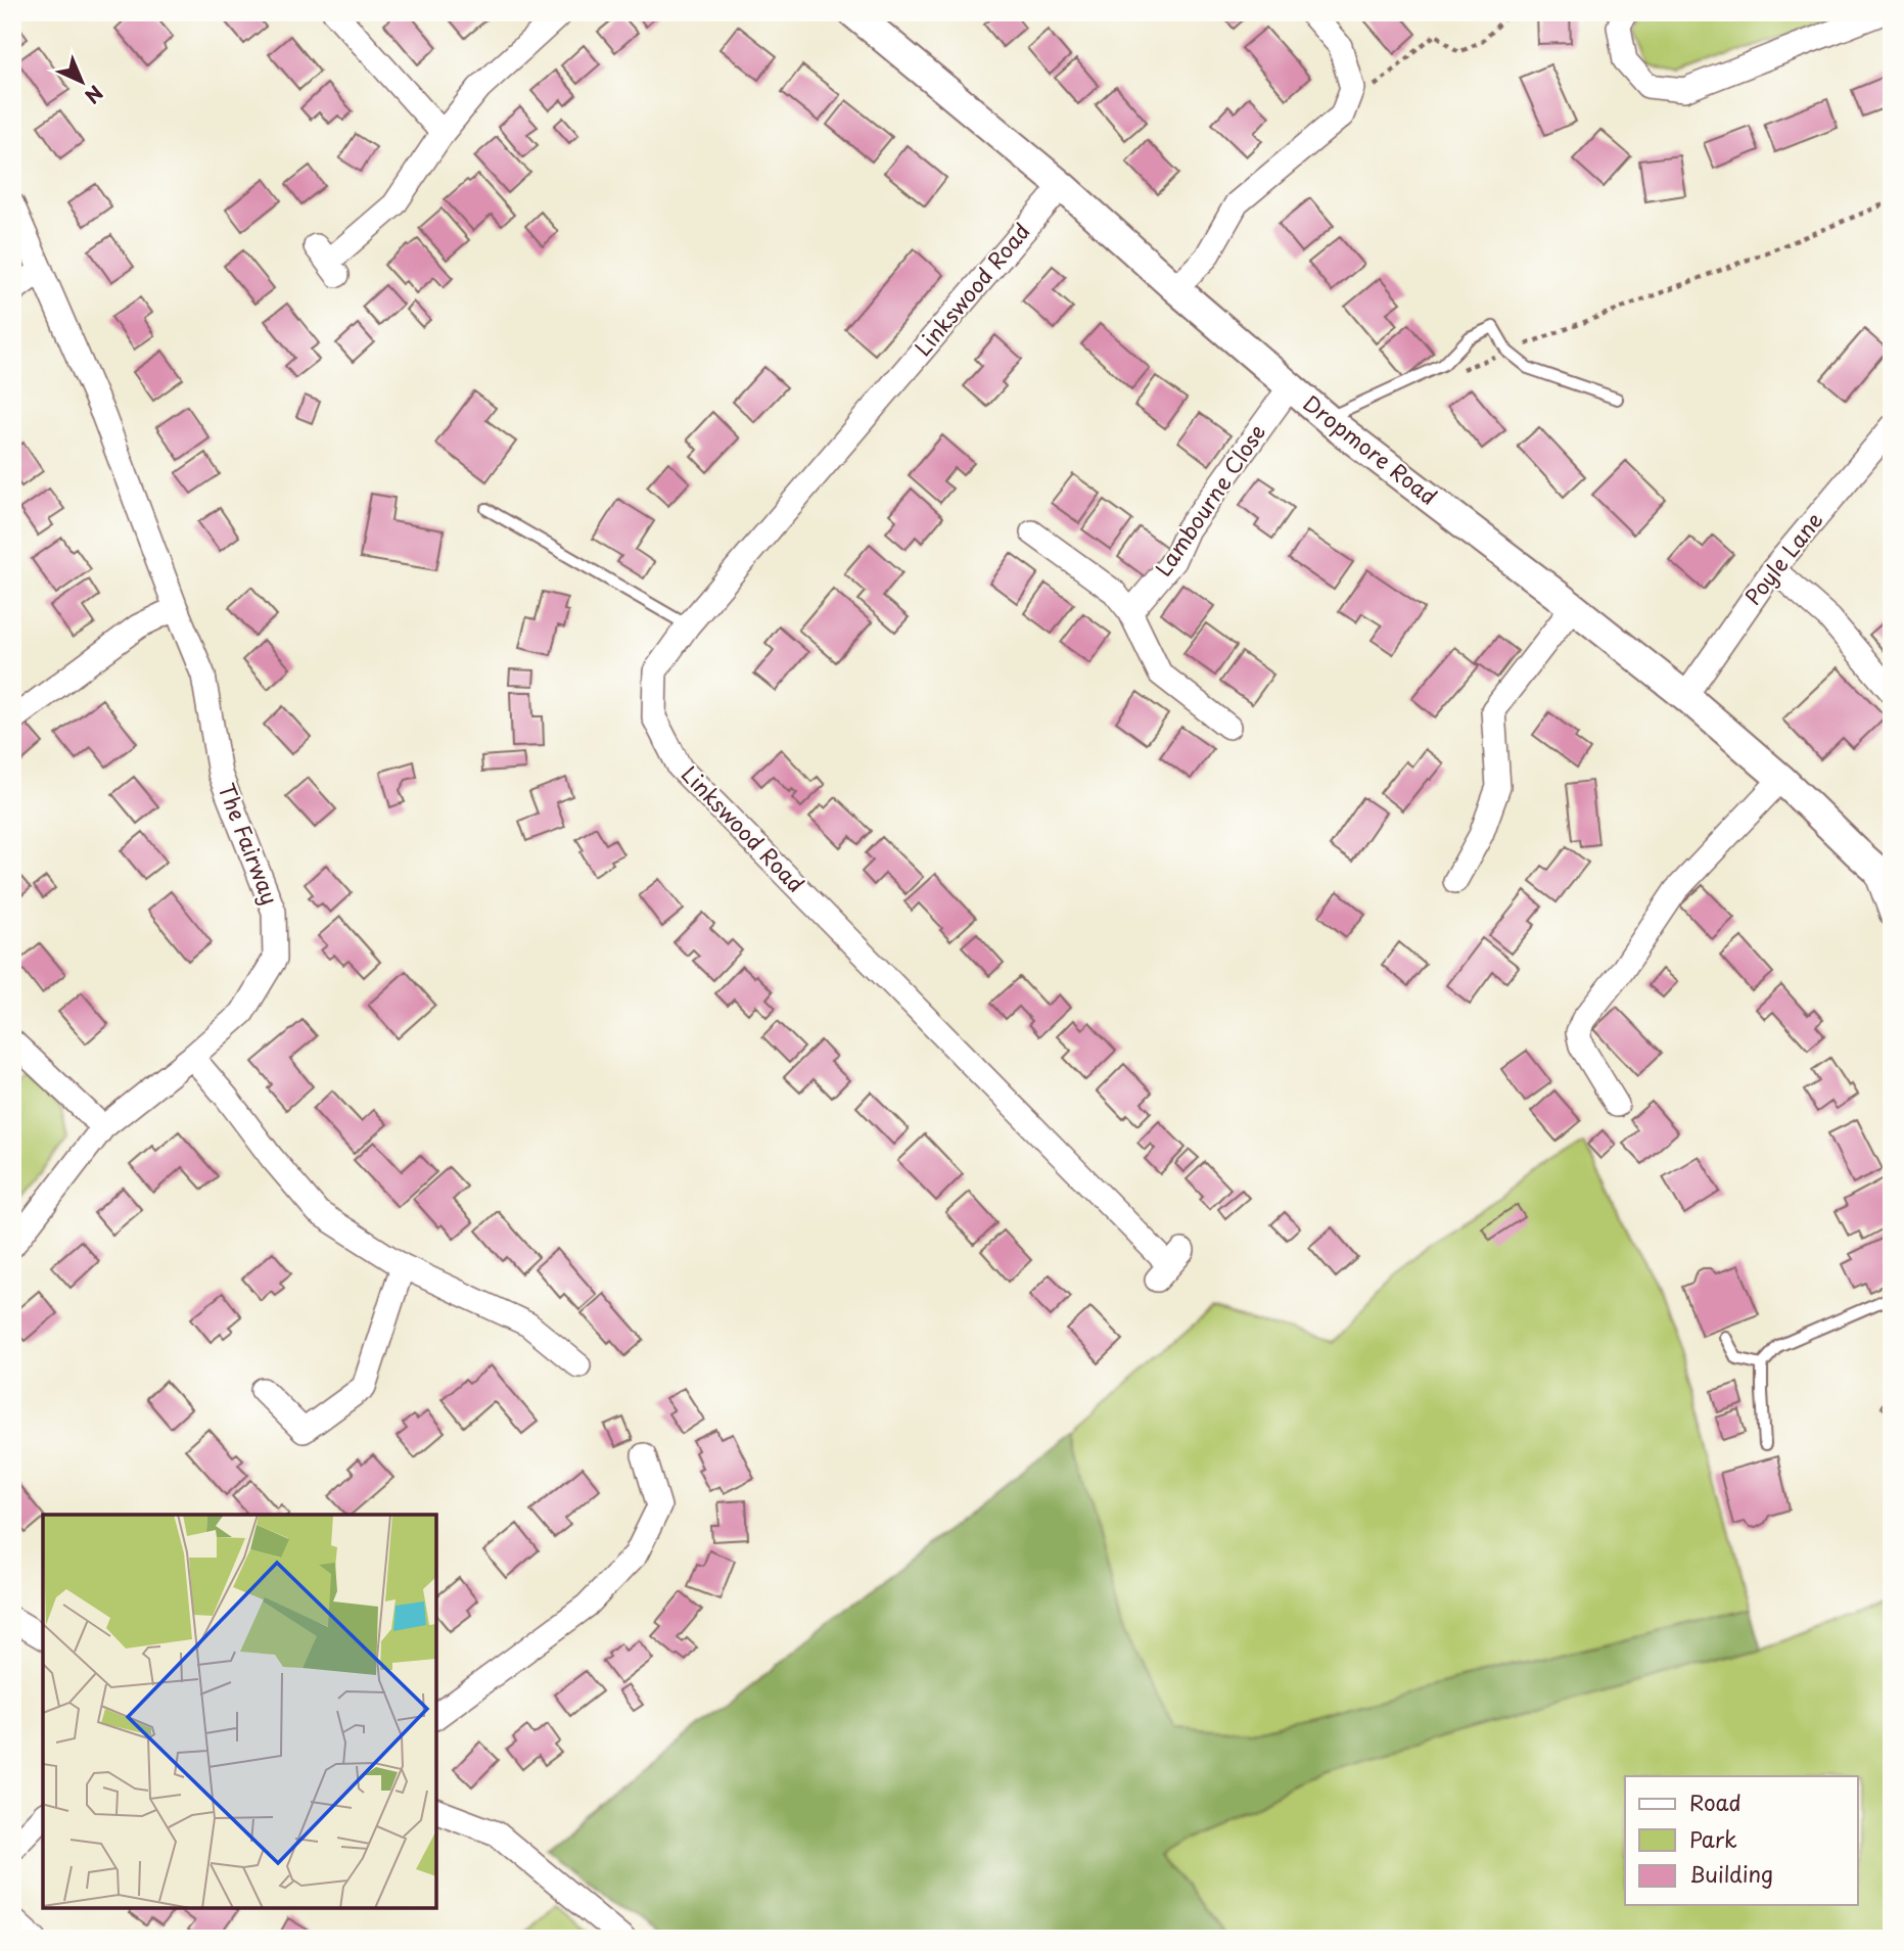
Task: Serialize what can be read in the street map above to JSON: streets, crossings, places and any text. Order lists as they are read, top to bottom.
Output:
{
  "streets": {
    "street": [
      "Linkswood Road",
      "Dropmore Road",
      "Lambourne Close",
      "Poyle Lane",
      "The Fairway"
    ]
  },
  "crossings": [
    ["Linkswood Road", "Dropmore Road"],
    ["Dropmore Road", "Lambourne Close"],
    ["Dropmore Road", "Poyle Lane"]
  ],
  "legend": ["Road", "Park", "Building"],
  "north": "bottom right"
}
